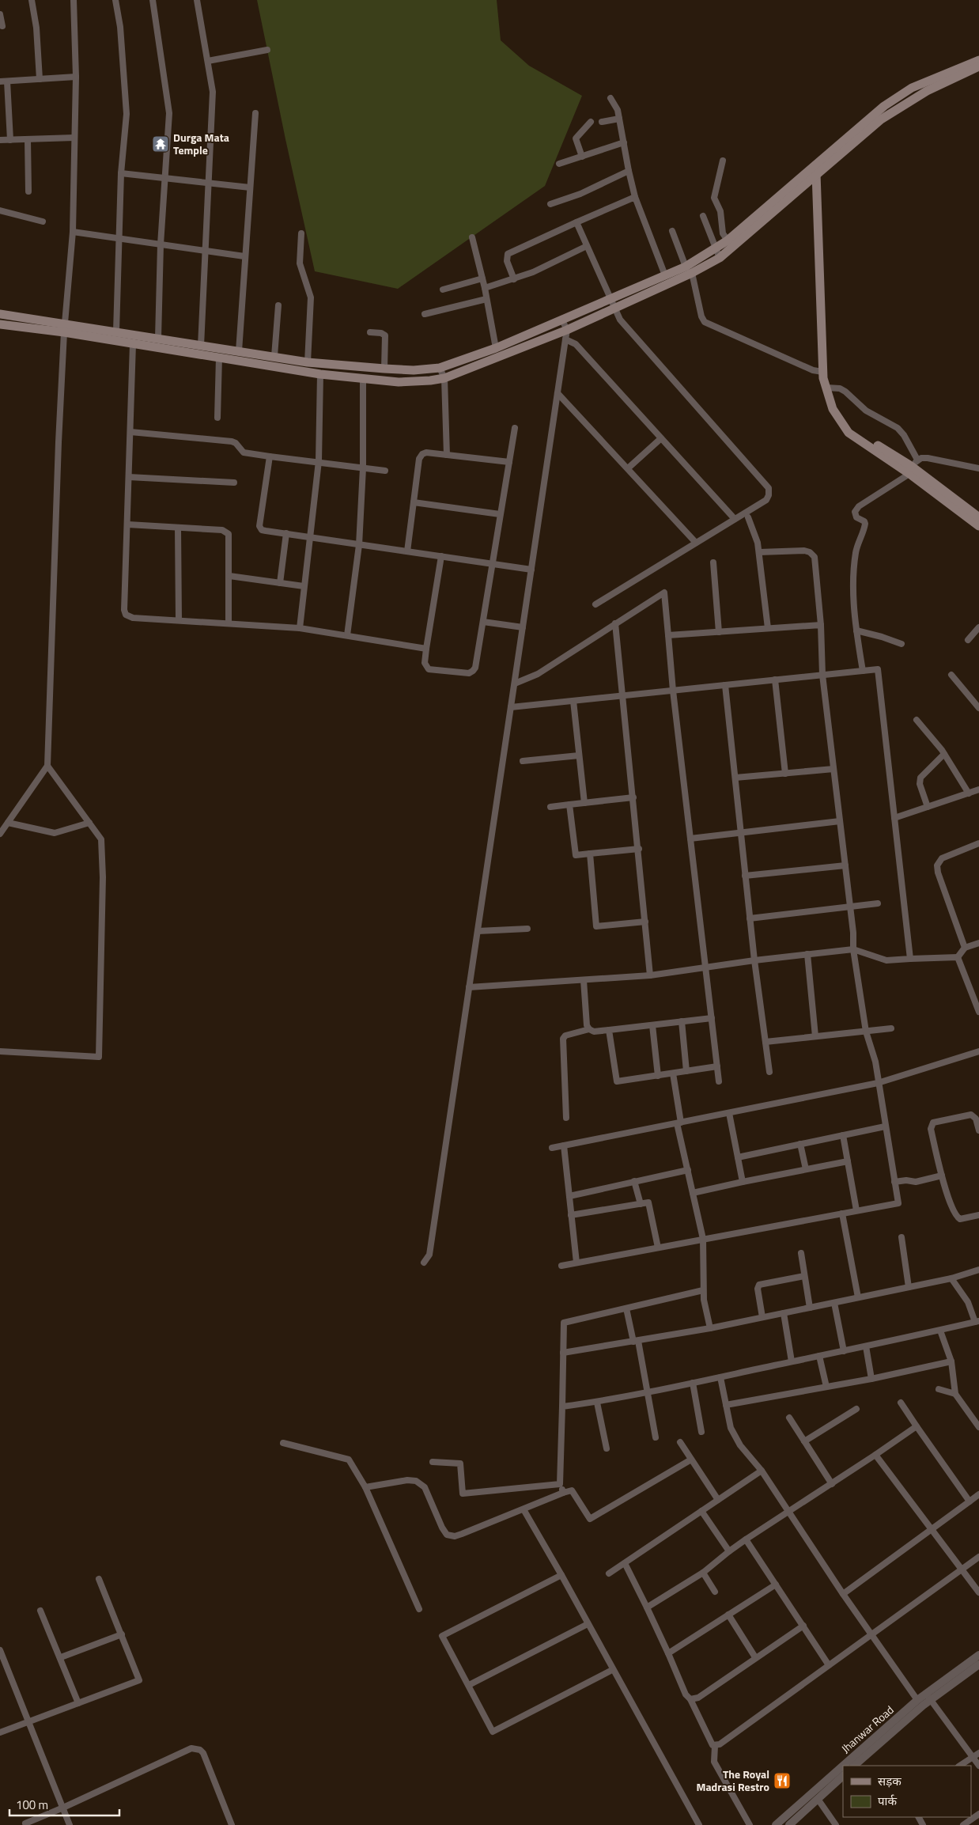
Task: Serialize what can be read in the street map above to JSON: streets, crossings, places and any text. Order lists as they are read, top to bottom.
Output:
{
  "streets": {
    "street": ["Jhanwar Road"]
  },
  "places": {
    "temple": ["Durga Mata Temple"],
    "restaurant": ["The Royal Madrasi Restro"]
  },
  "legend": ["सड़क", "पार्क"],
  "scale_bar": "100 m"
}
